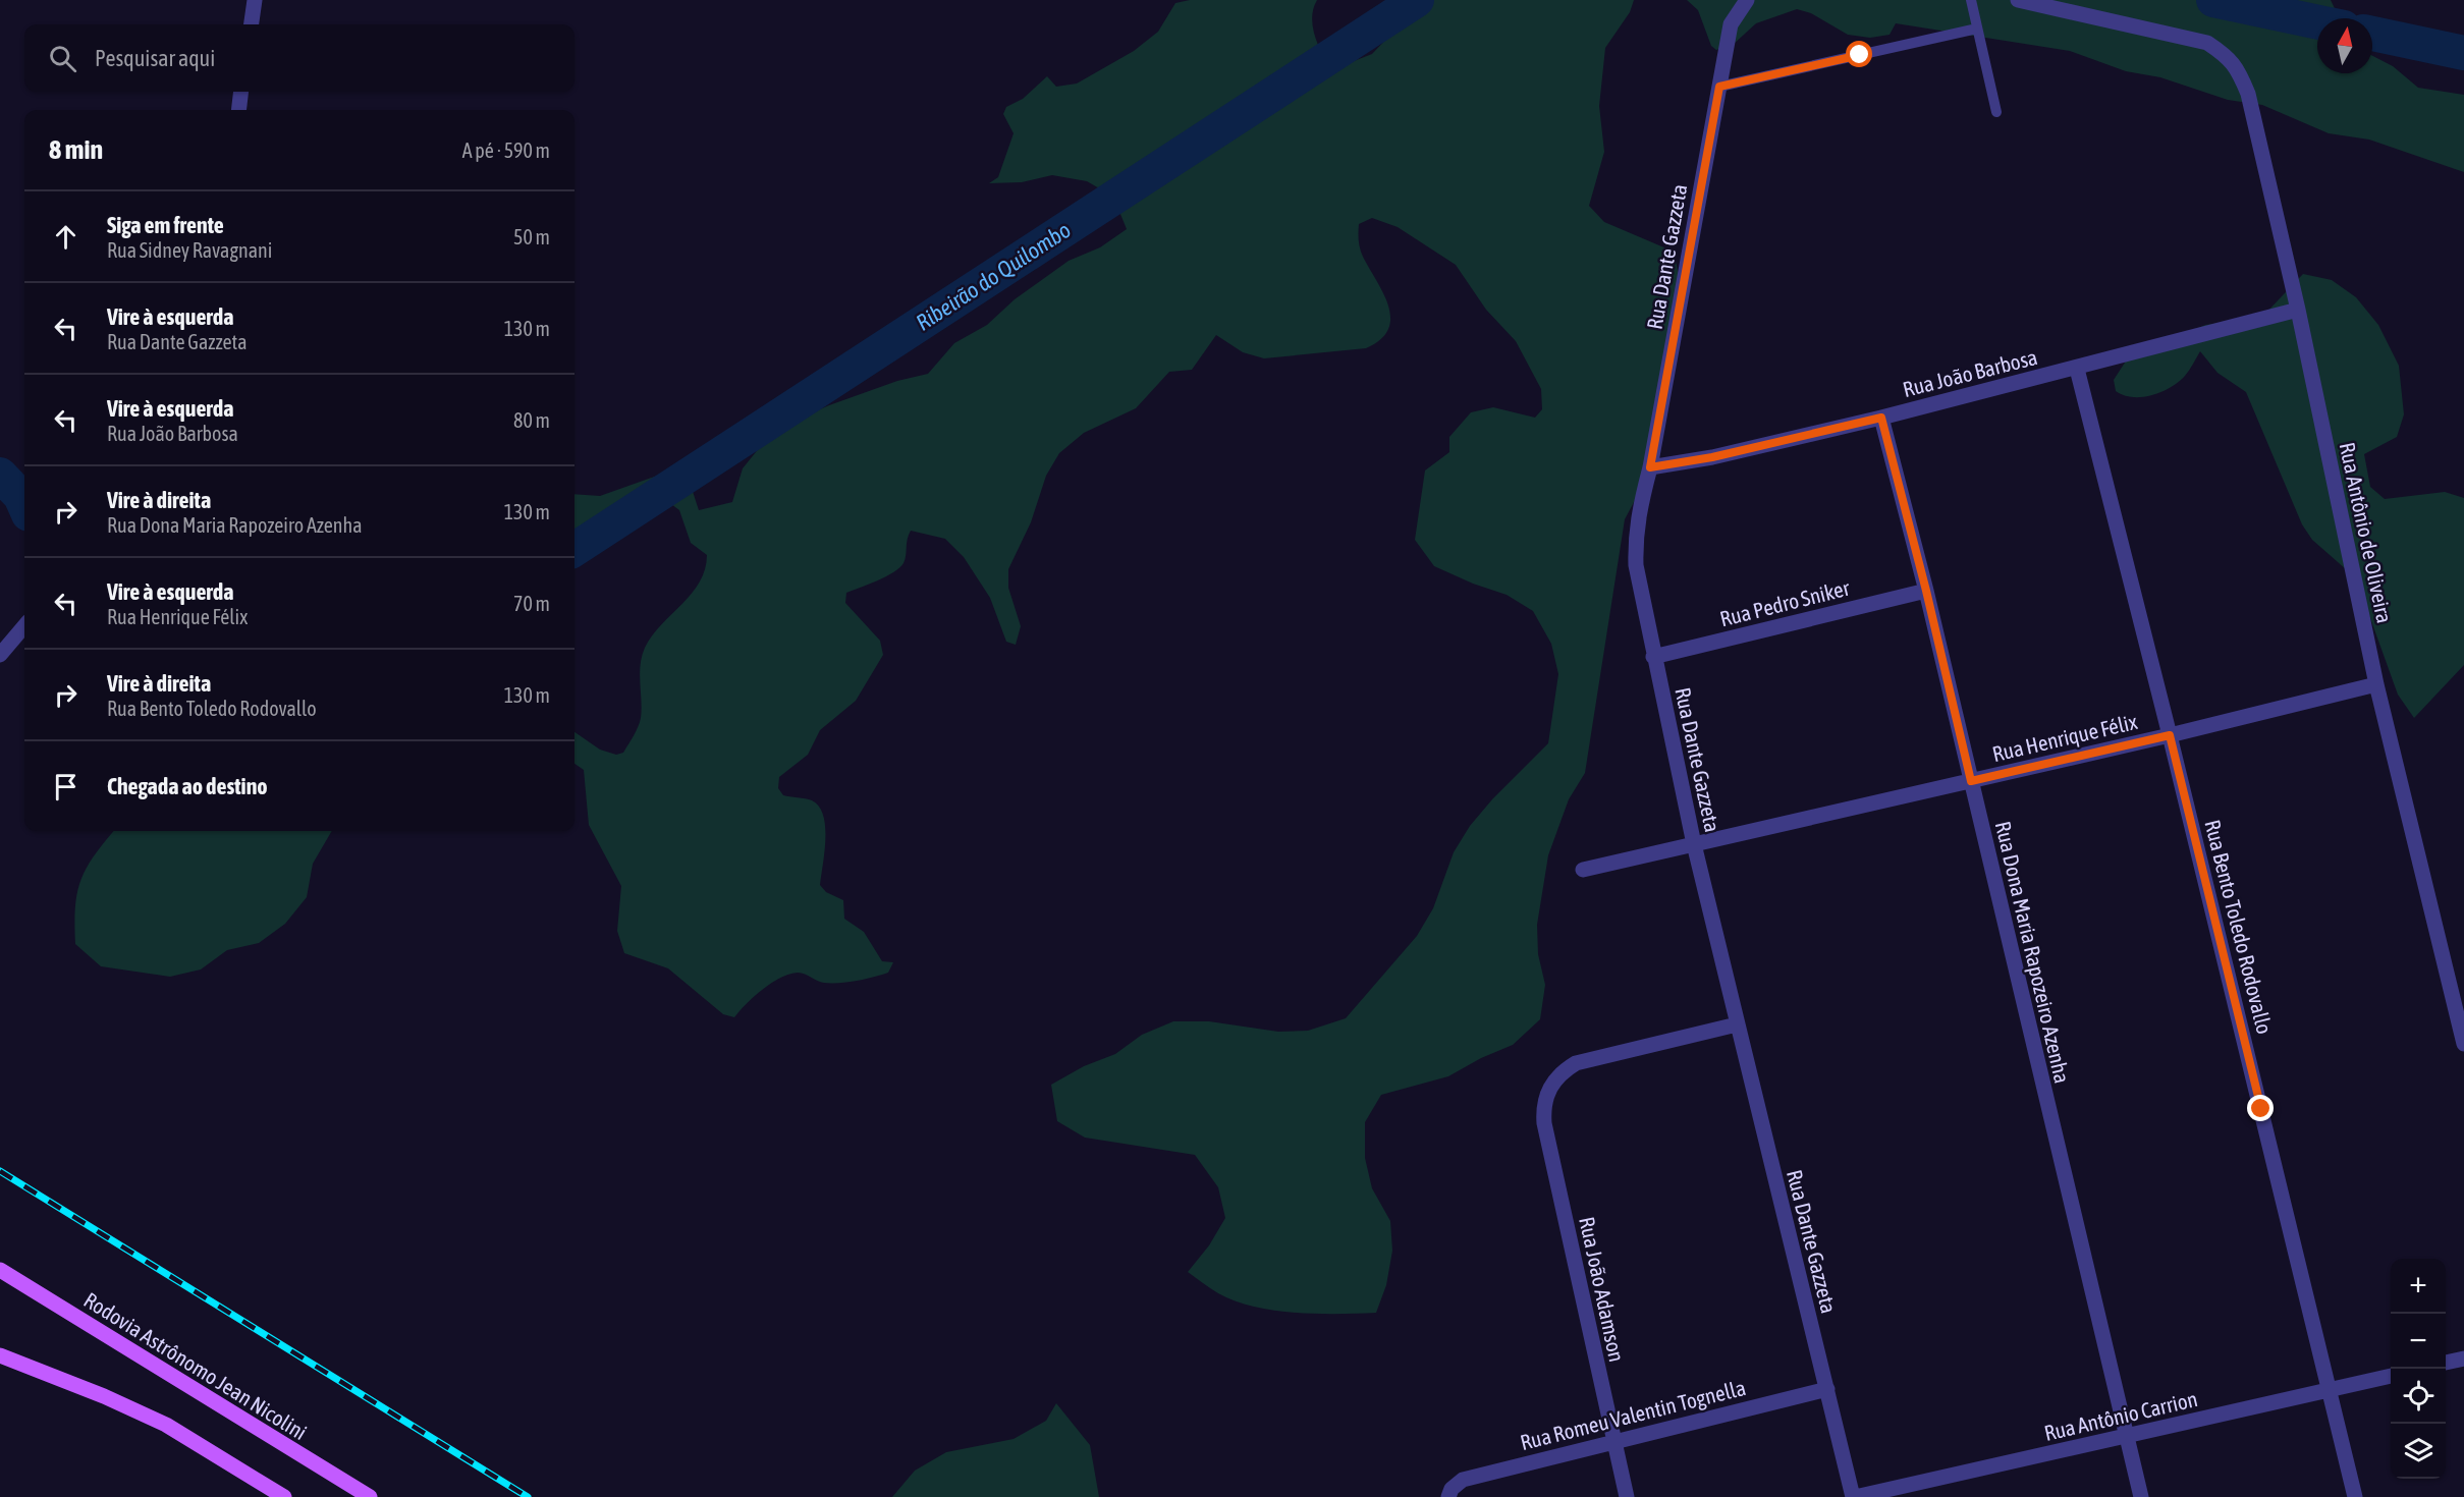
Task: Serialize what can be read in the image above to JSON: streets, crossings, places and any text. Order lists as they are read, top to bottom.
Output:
{
  "streets": {
    "main road": ["Rodovia Astrônomo Jean Nicolini"],
    "street": [
      "Rua Dante Gazzeta",
      "Rua João Barbosa",
      "Rua Antônio de Oliveira",
      "Rua Pedro Sniker",
      "Rua Henrique Félix",
      "Rua Bento Toledo Rodovallo",
      "Rua Dona Maria Rapozeiro Azenha",
      "Rua João Adamson",
      "Rua Romeu Valentin Tognella",
      "Rua Antônio Carrion"
    ]
  },
  "crossings": [
    ["Rua Dante Gazzeta", "Rua João Barbosa"],
    ["Rua Dante Gazzeta", "Rua Pedro Sniker"],
    ["Rua Dante Gazzeta", "Rua Henrique Félix"],
    ["Rua Dante Gazzeta", "Rua João Adamson"],
    ["Rua Dante Gazzeta", "Rua Romeu Valentin Tognella"],
    ["Rua Dante Gazzeta", "Rua Antônio Carrion"],
    ["Rua João Barbosa", "Rua Antônio de Oliveira"],
    ["Rua João Barbosa", "Rua Bento Toledo Rodovallo"],
    ["Rua João Barbosa", "Rua Dona Maria Rapozeiro Azenha"],
    ["Rua Antônio de Oliveira", "Rua Henrique Félix"],
    ["Rua Pedro Sniker", "Rua Dona Maria Rapozeiro Azenha"],
    ["Rua Henrique Félix", "Rua Bento Toledo Rodovallo"],
    ["Rua Henrique Félix", "Rua Dona Maria Rapozeiro Azenha"],
    ["Rua Bento Toledo Rodovallo", "Rua Antônio Carrion"],
    ["Rua Dona Maria Rapozeiro Azenha", "Rua Antônio Carrion"],
    ["Rua João Adamson", "Rua Romeu Valentin Tognella"]
  ],
  "water": ["Ribeirão do Quilombo"],
  "north": "top",
  "page": {
    "search": "Pesquisar aqui",
    "heading": ["8 min", "A pé · 590 m"],
    "list": [
      ["Siga em frente", "Rua Sidney Ravagnani", "50 m"],
      ["Vire à esquerda", "Rua Dante Gazzeta", "130 m"],
      ["Vire à esquerda", "Rua João Barbosa", "80 m"],
      ["Vire à direita", "Rua Dona Maria Rapozeiro Azenha", "130 m"],
      ["Vire à esquerda", "Rua Henrique Félix", "70 m"],
      ["Vire à direita", "Rua Bento Toledo Rodovallo", "130 m"],
      "Chegada ao destino"
    ],
    "map_buttons": ["+", "−"]
  }
}
